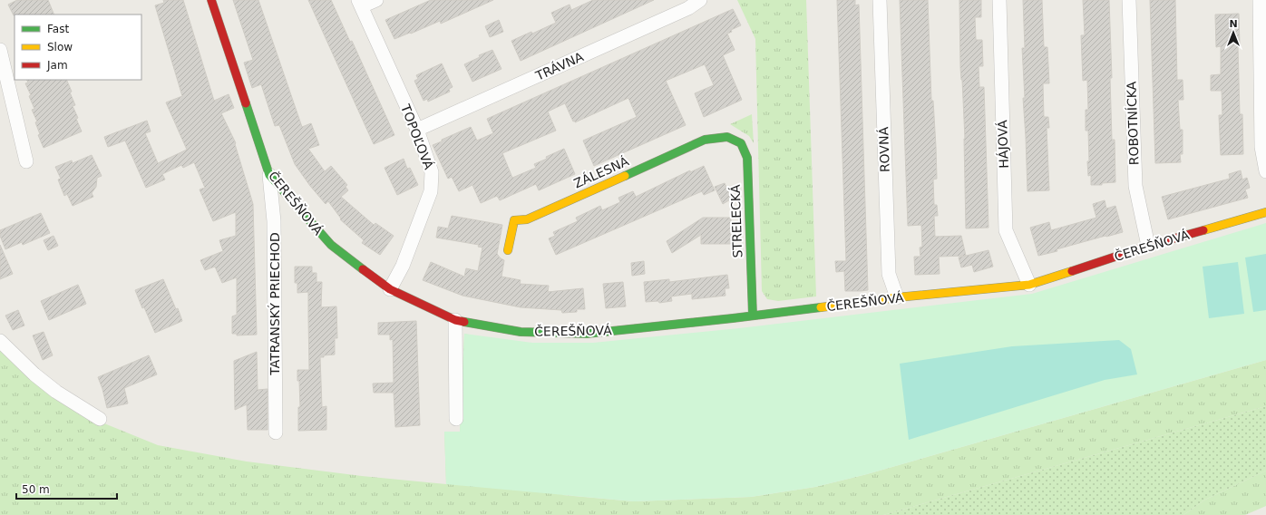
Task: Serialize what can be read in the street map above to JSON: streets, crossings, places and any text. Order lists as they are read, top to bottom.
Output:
{
  "streets": {
    "street": [
      "TRÁVNA",
      "ROBOTNÍCKA",
      "TOPOĽOVÁ",
      "HÁJOVÁ",
      "ROVNÁ",
      "ZÁLESNÁ",
      "ČEREŠŇOVÁ",
      "STRELECKÁ",
      "TATRANSKÝ PRIECHOD"
    ]
  },
  "crossings": [
    ["TRÁVNA", "TOPOĽOVÁ"],
    ["ROBOTNÍCKA", "ČEREŠŇOVÁ"],
    ["TOPOĽOVÁ", "ČEREŠŇOVÁ"],
    ["HÁJOVÁ", "ČEREŠŇOVÁ"],
    ["ROVNÁ", "ČEREŠŇOVÁ"],
    ["ZÁLESNÁ", "STRELECKÁ"],
    ["ČEREŠŇOVÁ", "STRELECKÁ"],
    ["ČEREŠŇOVÁ", "TATRANSKÝ PRIECHOD"]
  ],
  "legend": ["Fast", "Slow", "Jam"],
  "scale_bar": "50 m",
  "north": "top"
}
